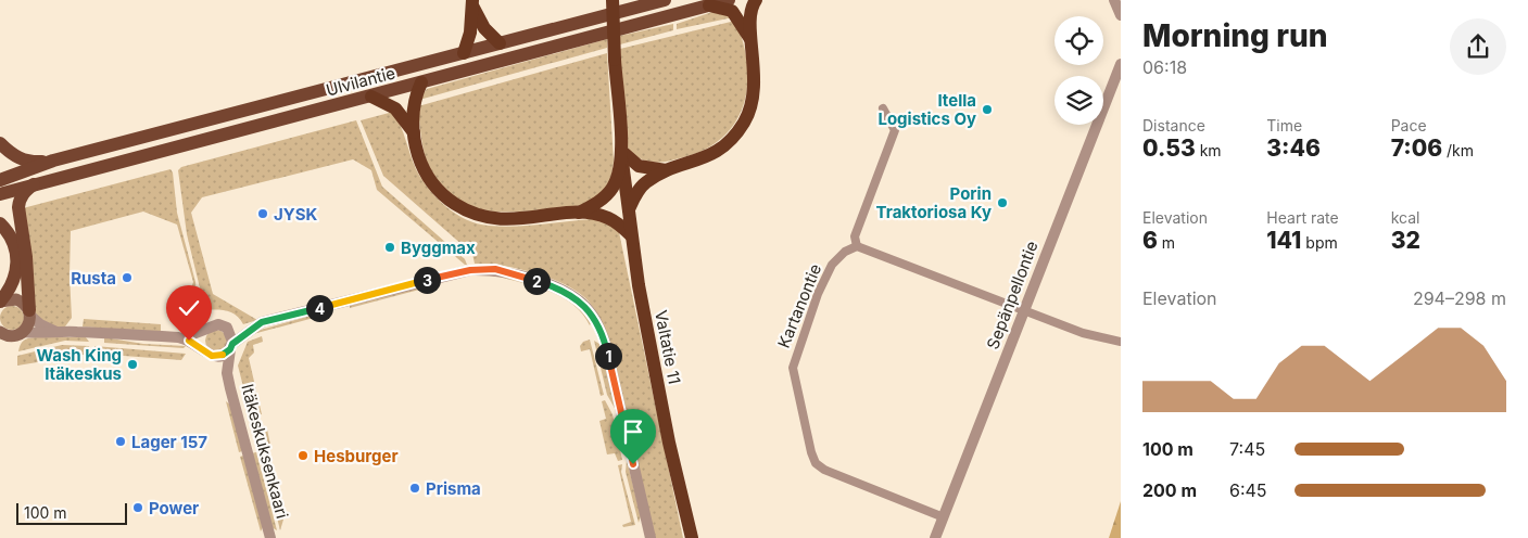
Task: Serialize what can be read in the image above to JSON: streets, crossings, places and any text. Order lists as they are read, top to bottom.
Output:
{
  "streets": {
    "highway": ["Valtatie 11"],
    "main road": ["Ulvilantie"],
    "street": ["Sepänpellontie", "Kartanontie", "Itäkeskuksenkaari"]
  },
  "crossings": [
    ["Sepänpellontie", "Kartanontie"]
  ],
  "places": [
    "Itella Logistics Oy",
    "Porin Traktoriosa Ky",
    "JYSK",
    "Byggmax",
    "Rusta",
    "Wash King Itäkeskus",
    "Lager 157",
    "Hesburger",
    "Prisma",
    "Power"
  ],
  "scale_bar": "100 m",
  "page": {
    "heading": ["Morning run", "06:18"],
    "stats": [
      ["Distance", "0.53 km"],
      ["Time", "3:46"],
      ["Pace", "7:06 /km"],
      ["Elevation", "6 m"],
      ["Heart rate", "141 bpm"],
      ["kcal", "32"]
    ],
    "pins": [
      "3",
      "2",
      "4",
      "1"
    ],
    "chart": ["Elevation", "294–298 m"],
    "list": [
      {
        "name": "100 m",
        "note": "7:45"
      },
      {
        "name": "200 m",
        "note": "6:45"
      }
    ],
    "scale": "100 m"
  }
}
